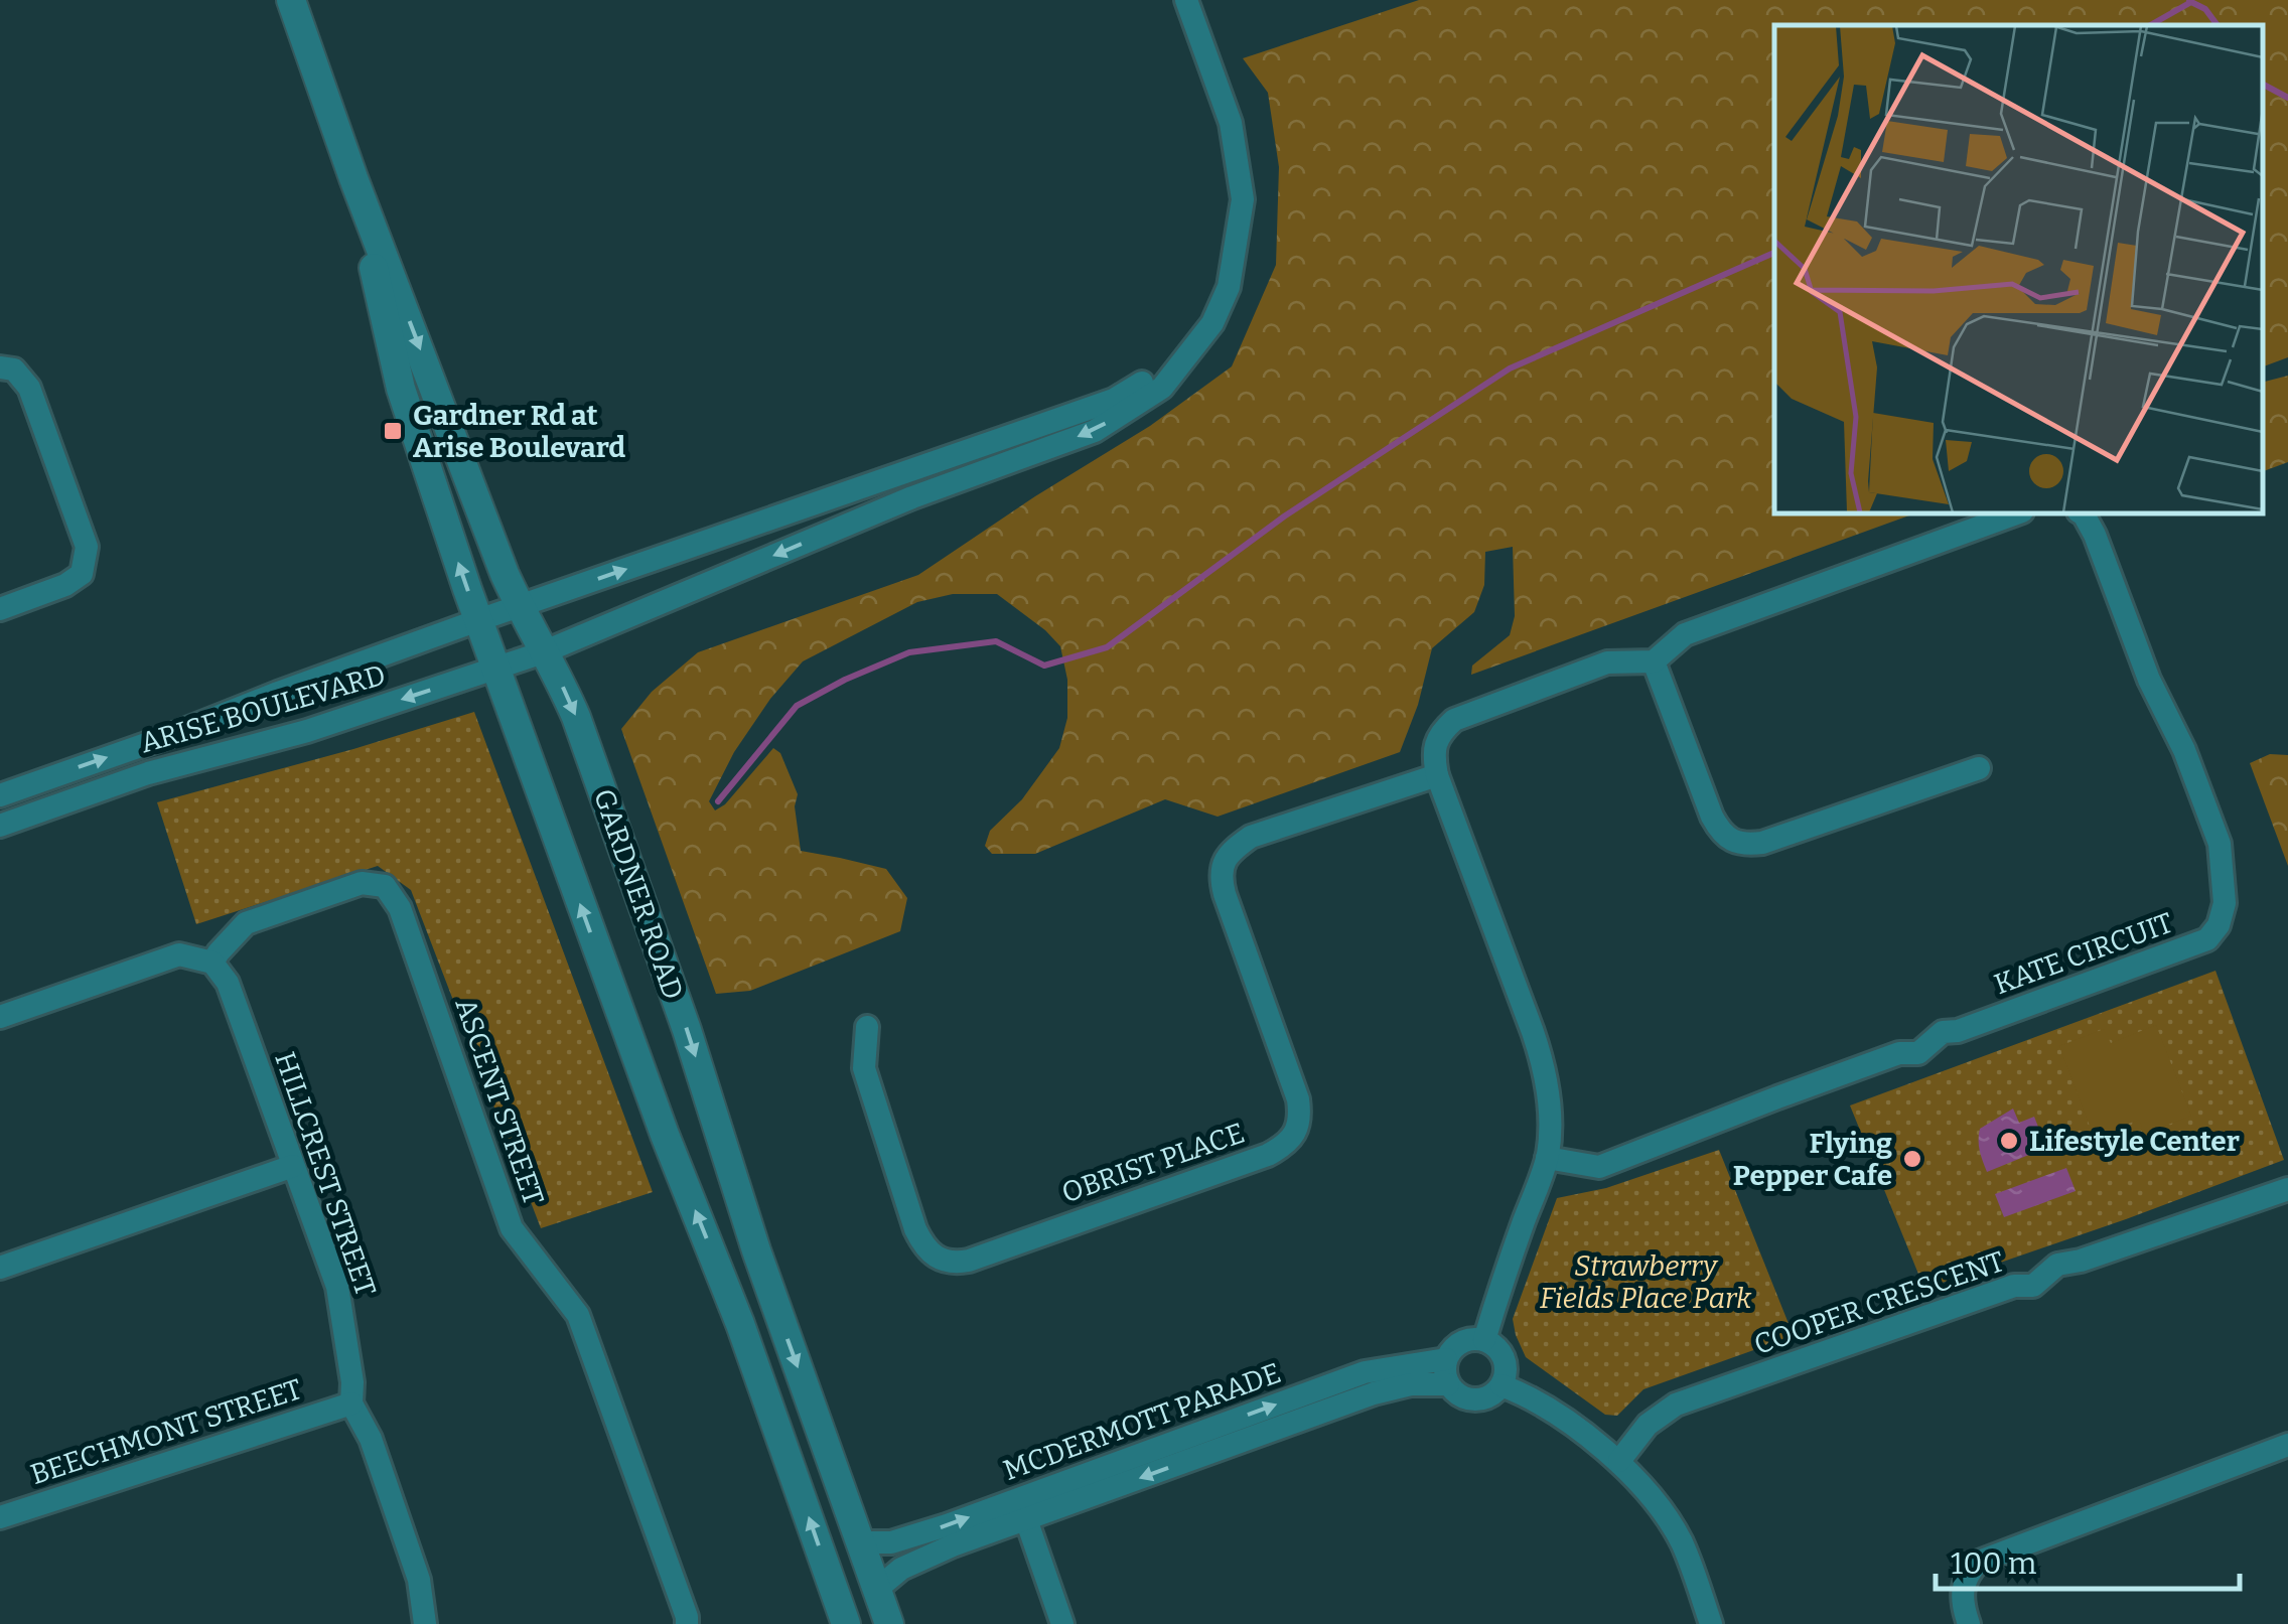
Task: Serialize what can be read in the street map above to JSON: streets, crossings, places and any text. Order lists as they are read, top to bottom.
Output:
{
  "streets": {
    "street": [
      "ARISE BOULEVARD",
      "GARDNER ROAD",
      "KATE CIRCUIT",
      "ASCENT STREET",
      "OBRIST PLACE",
      "HILLCREST STREET",
      "COOPER CRESCENT",
      "MCDERMOTT PARADE",
      "BEECHMONT STREET"
    ]
  },
  "crossings": [
    ["ARISE BOULEVARD", "GARDNER ROAD"],
    ["GARDNER ROAD", "MCDERMOTT PARADE"],
    ["ASCENT STREET", "HILLCREST STREET"],
    ["HILLCREST STREET", "BEECHMONT STREET"]
  ],
  "parks": ["Strawberry Fields Place Park"],
  "places": {
    "transit": ["Gardner Rd at Arise Boulevard"],
    "other": ["Lifestyle Center", "Flying Pepper Cafe"]
  },
  "scale_bar": "100 m"
}
